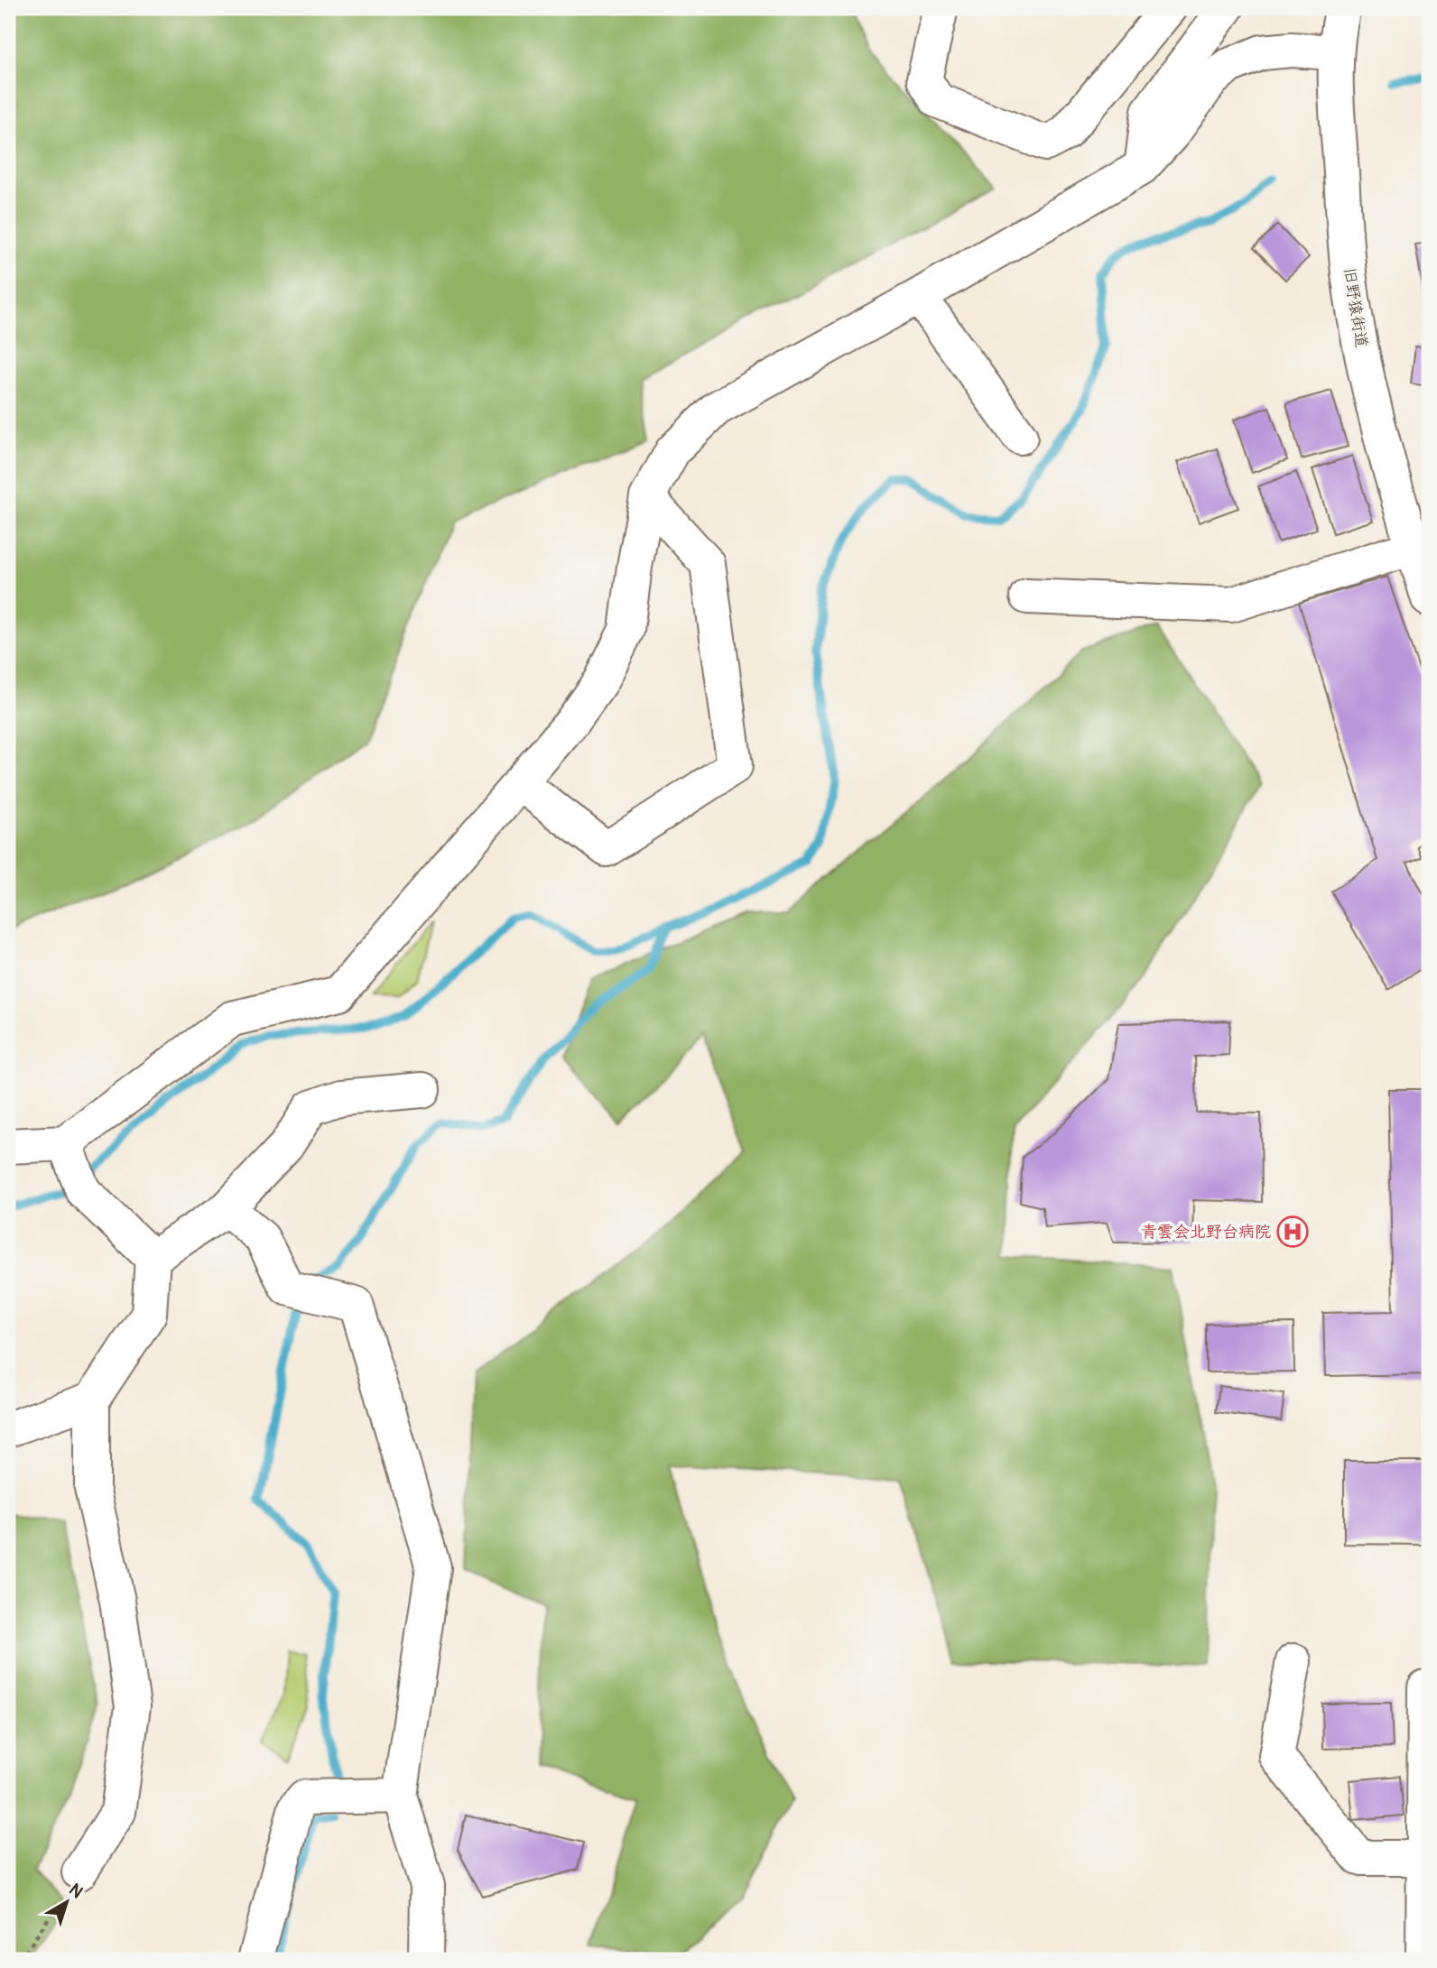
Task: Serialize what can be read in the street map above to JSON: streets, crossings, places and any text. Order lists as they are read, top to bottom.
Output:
{
  "streets": {
    "street": ["旧野猿街道"]
  },
  "places": {
    "hospital": ["青雲会北野台病院"]
  },
  "north": "top right"
}
